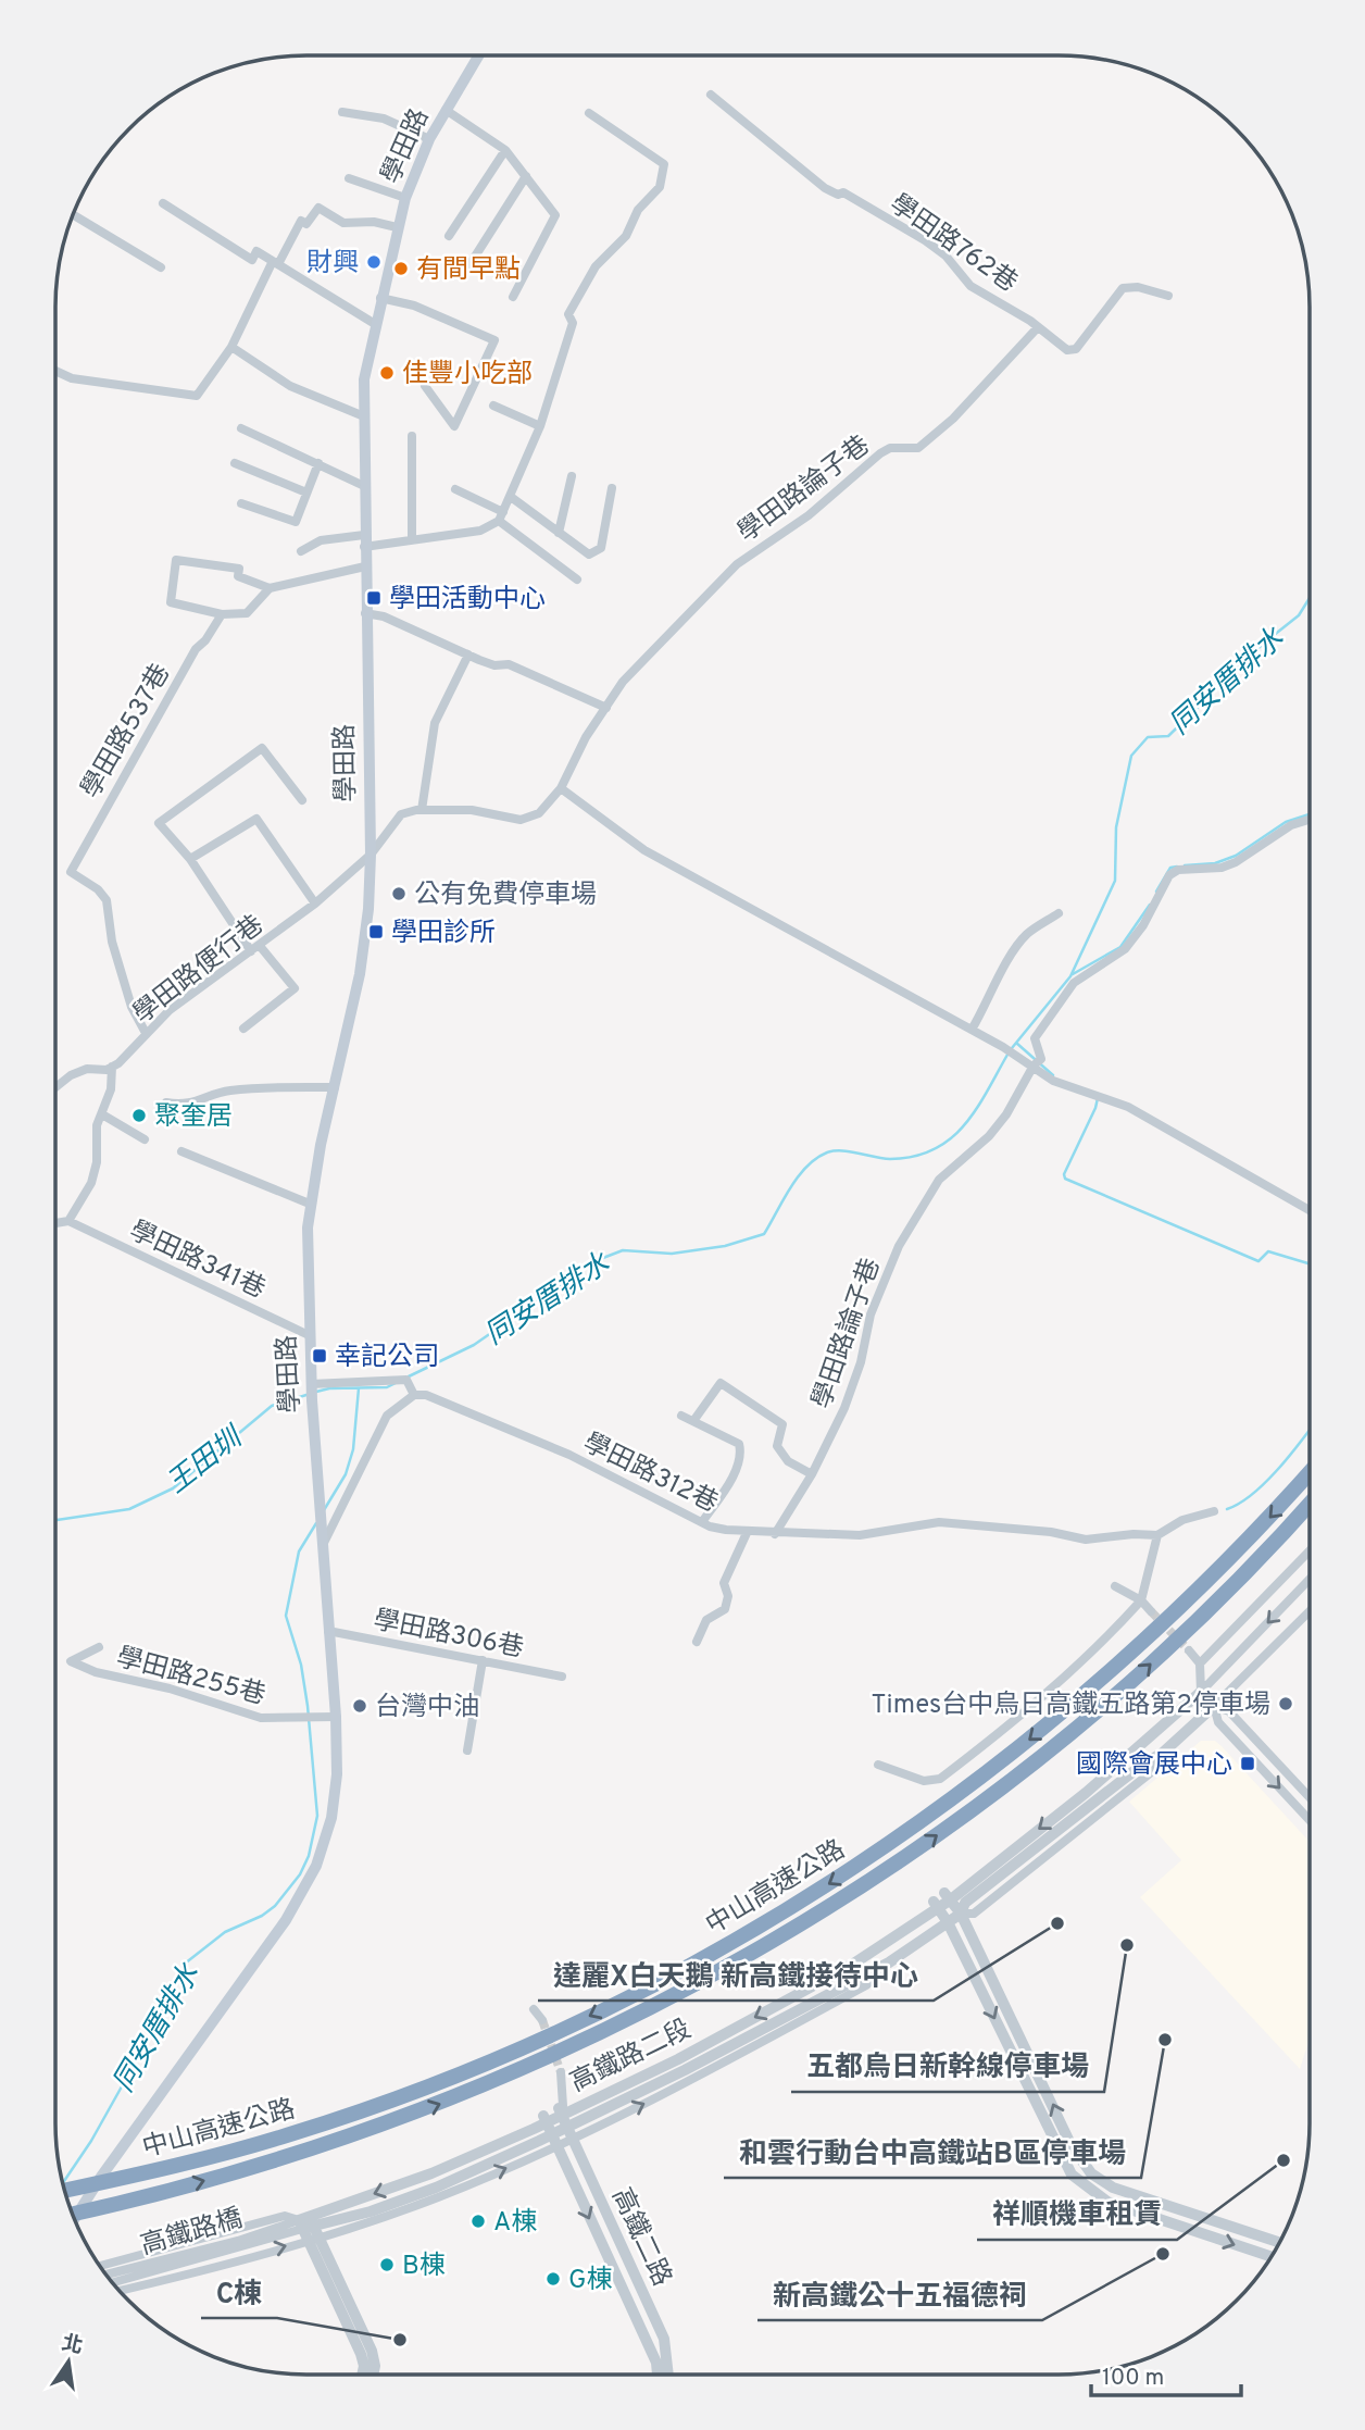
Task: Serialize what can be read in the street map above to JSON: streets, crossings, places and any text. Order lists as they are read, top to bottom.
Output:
{
  "streets": {
    "highway": ["中山高速公路"],
    "main road": ["學田路"],
    "street": [
      "學田路762巷",
      "學田路論子巷",
      "學田路537巷",
      "學田路便行巷",
      "學田路341巷",
      "學田路312巷",
      "學田路306巷",
      "學田路255巷",
      "高鐵路二段",
      "高鐵路橋",
      "高鐵二路"
    ]
  },
  "crossings": [
    ["學田路", "學田路便行巷"],
    ["學田路", "學田路341巷"],
    ["學田路", "學田路312巷"],
    ["學田路762巷", "學田路論子巷"],
    ["學田路論子巷", "學田路312巷"],
    ["學田路537巷", "學田路便行巷"],
    ["高鐵路二段", "高鐵路橋"],
    ["高鐵路二段", "高鐵二路"]
  ],
  "water": ["同安厝排水", "王田圳"],
  "places": {
    "other": [
      "財興",
      "有間早點",
      "佳豐小吃部",
      "公有免費停車場",
      "聚奎居",
      "Times台中烏日高鐵五路第2停車場",
      "台灣中油",
      "達麗X白天鵝 新高鐵接待中心",
      "五都烏日新幹線停車場",
      "和雲行動台中高鐵站B區停車場",
      "祥順機車租賃",
      "A棟",
      "新高鐵公十五福德祠",
      "B棟",
      "G棟",
      "C棟"
    ],
    "transit": [
      "學田活動中心",
      "學田診所",
      "幸記公司",
      "國際會展中心"
    ]
  },
  "scale_bar": "100 m",
  "north": "top"
}
